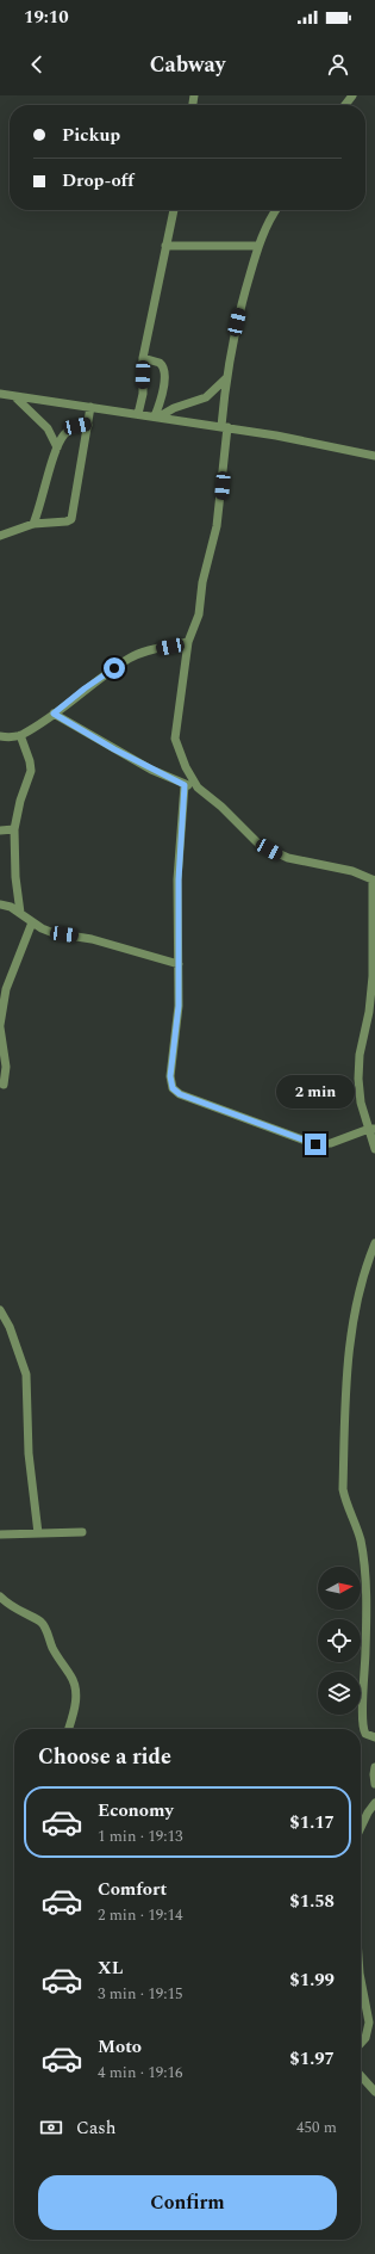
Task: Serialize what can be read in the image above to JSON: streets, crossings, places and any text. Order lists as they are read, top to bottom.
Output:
{
  "north": "right",
  "page": {
    "status": "19:10",
    "header": "Cabway",
    "banner": ["Pickup", "Drop-off"],
    "bubble": "2 min",
    "heading": "Choose a ride",
    "list": [
      {
        "name": "Economy",
        "note": "1 min · 19:13",
        "value": "$1.17"
      },
      {
        "name": "Comfort",
        "note": "2 min · 19:14",
        "value": "$1.58"
      },
      {
        "name": "XL",
        "note": "3 min · 19:15",
        "value": "$1.99"
      },
      {
        "name": "Moto",
        "note": "4 min · 19:16",
        "value": "$1.97"
      }
    ],
    "pay": ["Cash", "450 m"],
    "buttons": "Confirm"
  }
}
